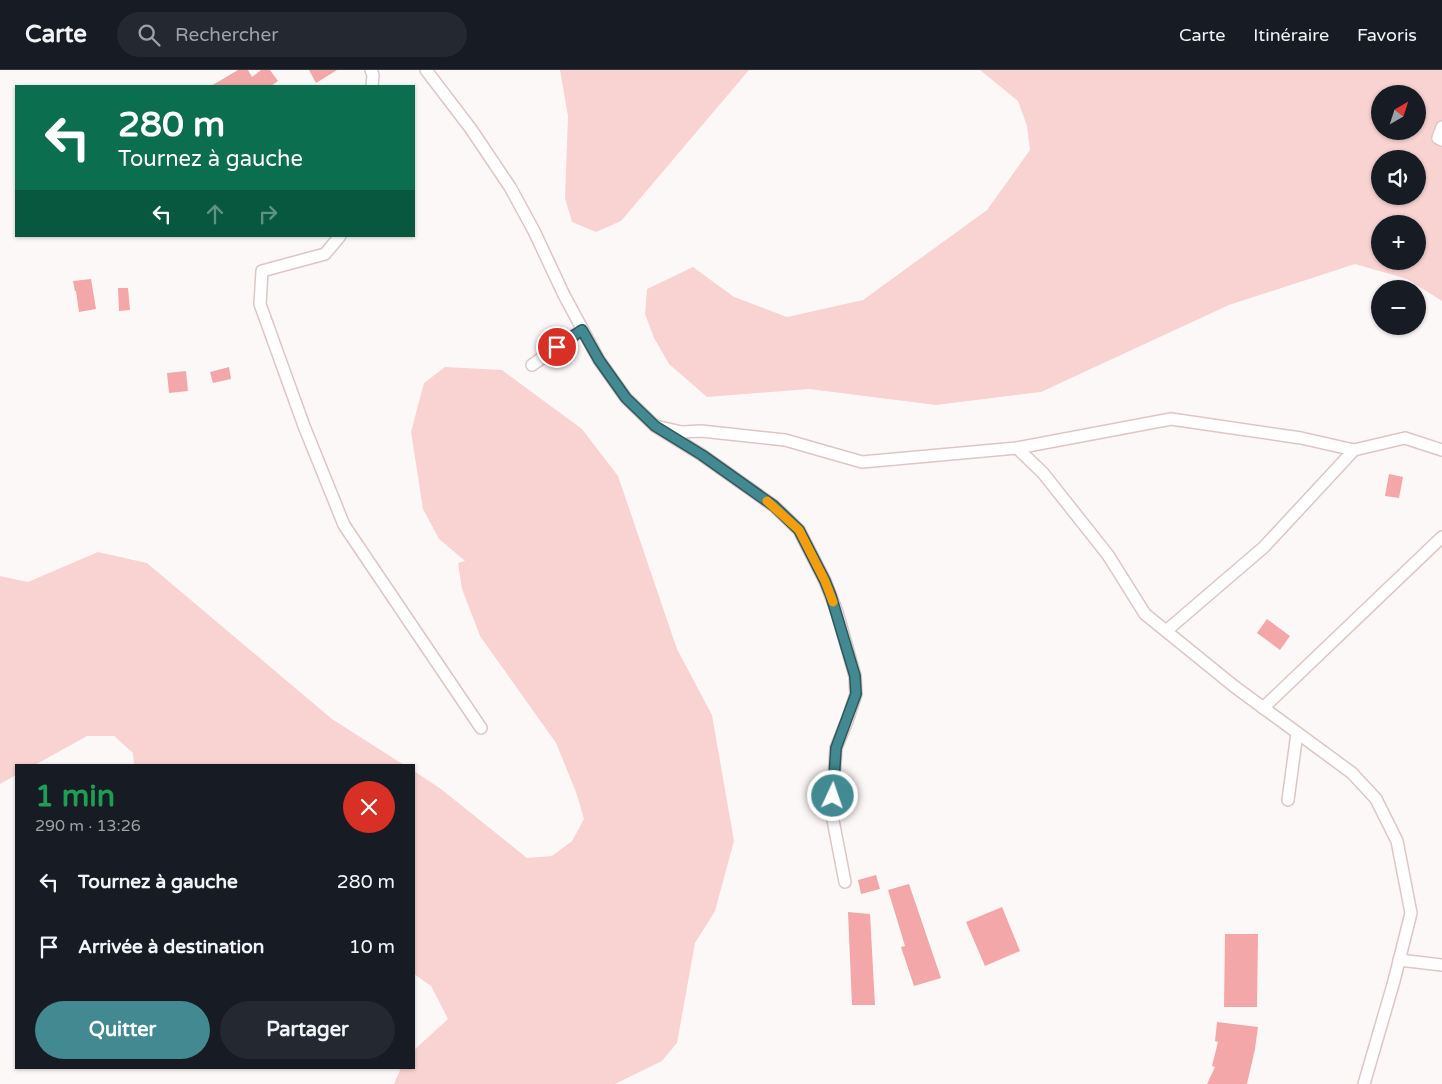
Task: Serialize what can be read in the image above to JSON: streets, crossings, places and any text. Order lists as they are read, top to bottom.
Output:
{
  "north": "top right",
  "page": {
    "header": "Carte",
    "search": "Rechercher",
    "nav": ["Carte", "Itinéraire", "Favoris"],
    "map_buttons": ["+", "−"],
    "turn": ["280 m", "Tournez à gauche"],
    "heading": ["1 min", "290 m · 13:26"],
    "list": [
      {
        "name": "Tournez à gauche",
        "value": "280 m"
      },
      {
        "name": "Arrivée à destination",
        "value": "10 m"
      }
    ],
    "buttons": ["Quitter", "Partager"]
  }
}
